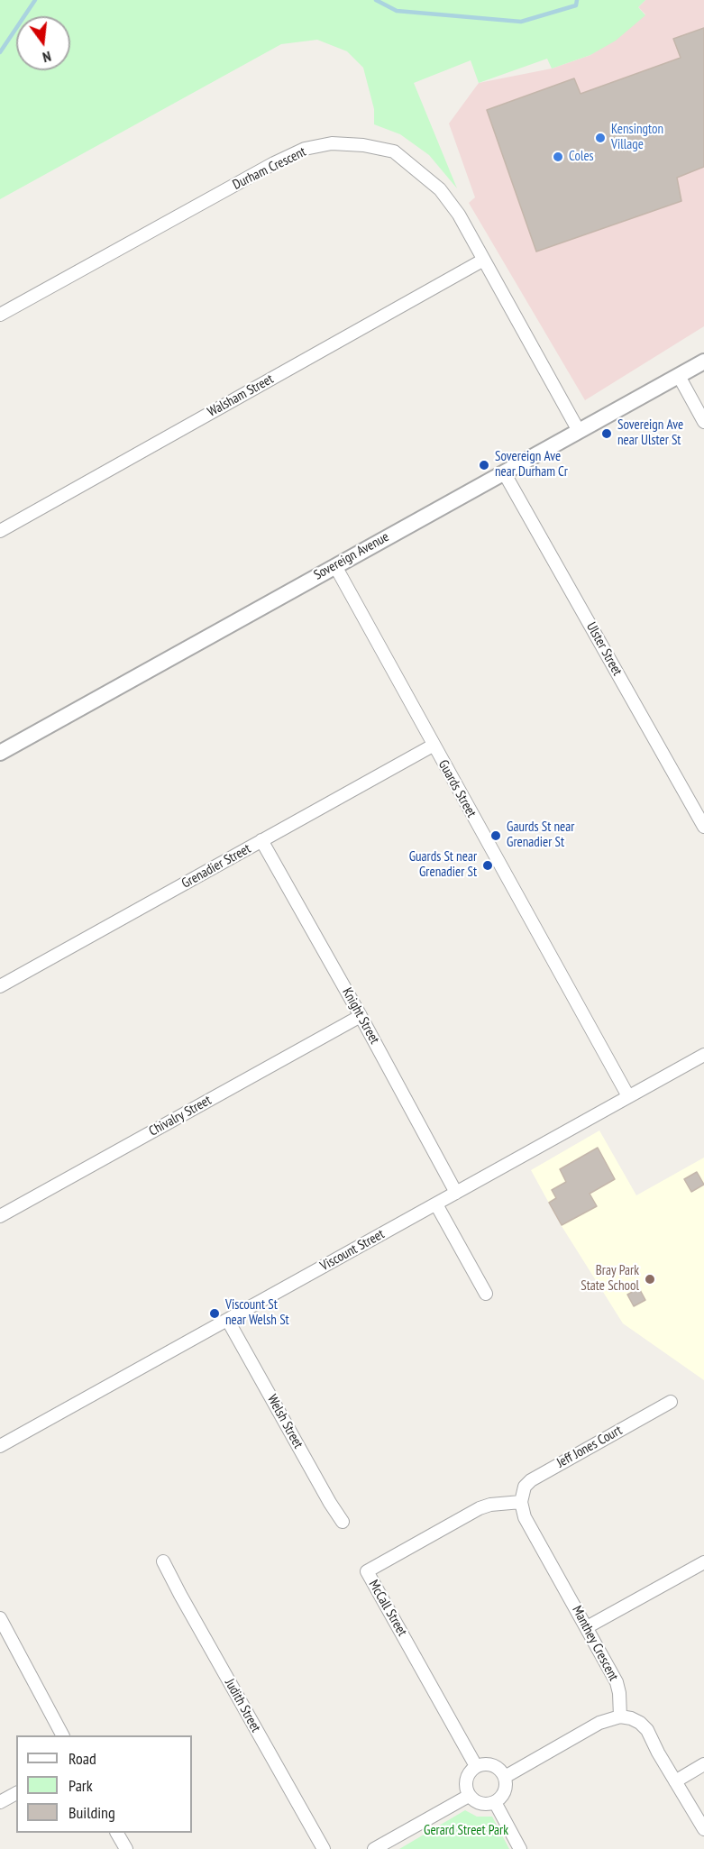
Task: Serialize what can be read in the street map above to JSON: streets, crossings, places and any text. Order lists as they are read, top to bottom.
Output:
{
  "streets": {
    "street": [
      "Durham Crescent",
      "Walsham Street",
      "Sovereign Avenue",
      "Ulster Street",
      "Guards Street",
      "Grenadier Street",
      "Knight Street",
      "Chivalry Street",
      "Viscount Street",
      "Welsh Street",
      "Jeff Jones Court",
      "McCall Street",
      "Manthey Crescent",
      "Judith Street"
    ]
  },
  "crossings": [
    ["Durham Crescent", "Walsham Street"],
    ["Durham Crescent", "Sovereign Avenue"],
    ["Sovereign Avenue", "Ulster Street"],
    ["Sovereign Avenue", "Guards Street"],
    ["Guards Street", "Grenadier Street"],
    ["Guards Street", "Viscount Street"],
    ["Grenadier Street", "Knight Street"],
    ["Knight Street", "Chivalry Street"],
    ["Knight Street", "Viscount Street"],
    ["Viscount Street", "Welsh Street"],
    ["Jeff Jones Court", "McCall Street"],
    ["Jeff Jones Court", "Manthey Crescent"],
    ["McCall Street", "Manthey Crescent"]
  ],
  "parks": ["Gerard Street Park"],
  "places": [
    "Kensington Village",
    "Coles",
    "Sovereign Ave near Ulster St",
    "Sovereign Ave near Durham Cr",
    "Gaurds St near Grenadier St",
    "Guards St near Grenadier St",
    "Bray Park State School",
    "Viscount St near Welsh St"
  ],
  "legend": ["Road", "Park", "Building"],
  "north": "bottom"
}
